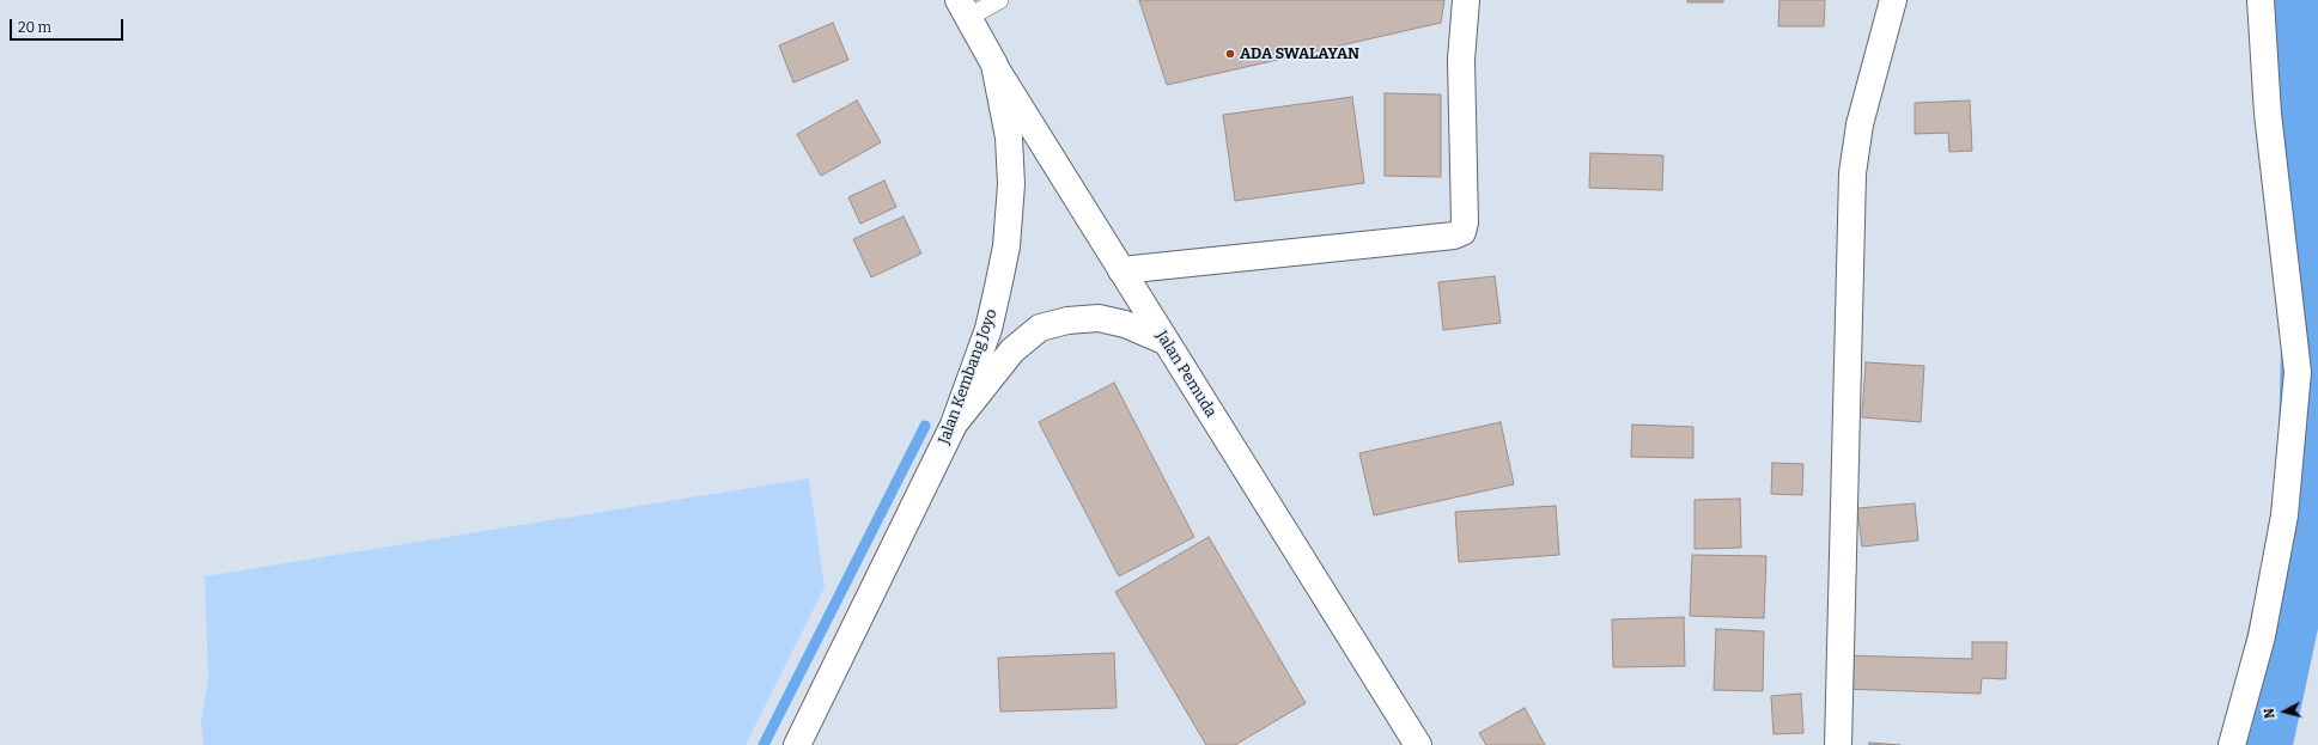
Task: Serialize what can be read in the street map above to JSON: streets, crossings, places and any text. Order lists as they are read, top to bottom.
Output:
{
  "streets": {
    "street": ["Jalan Pemuda", "Jalan Kembang Joyo"]
  },
  "crossings": [
    ["Jalan Pemuda", "Jalan Kembang Joyo"]
  ],
  "places": ["ADA SWALAYAN"],
  "scale_bar": "20 m",
  "north": "left"
}
